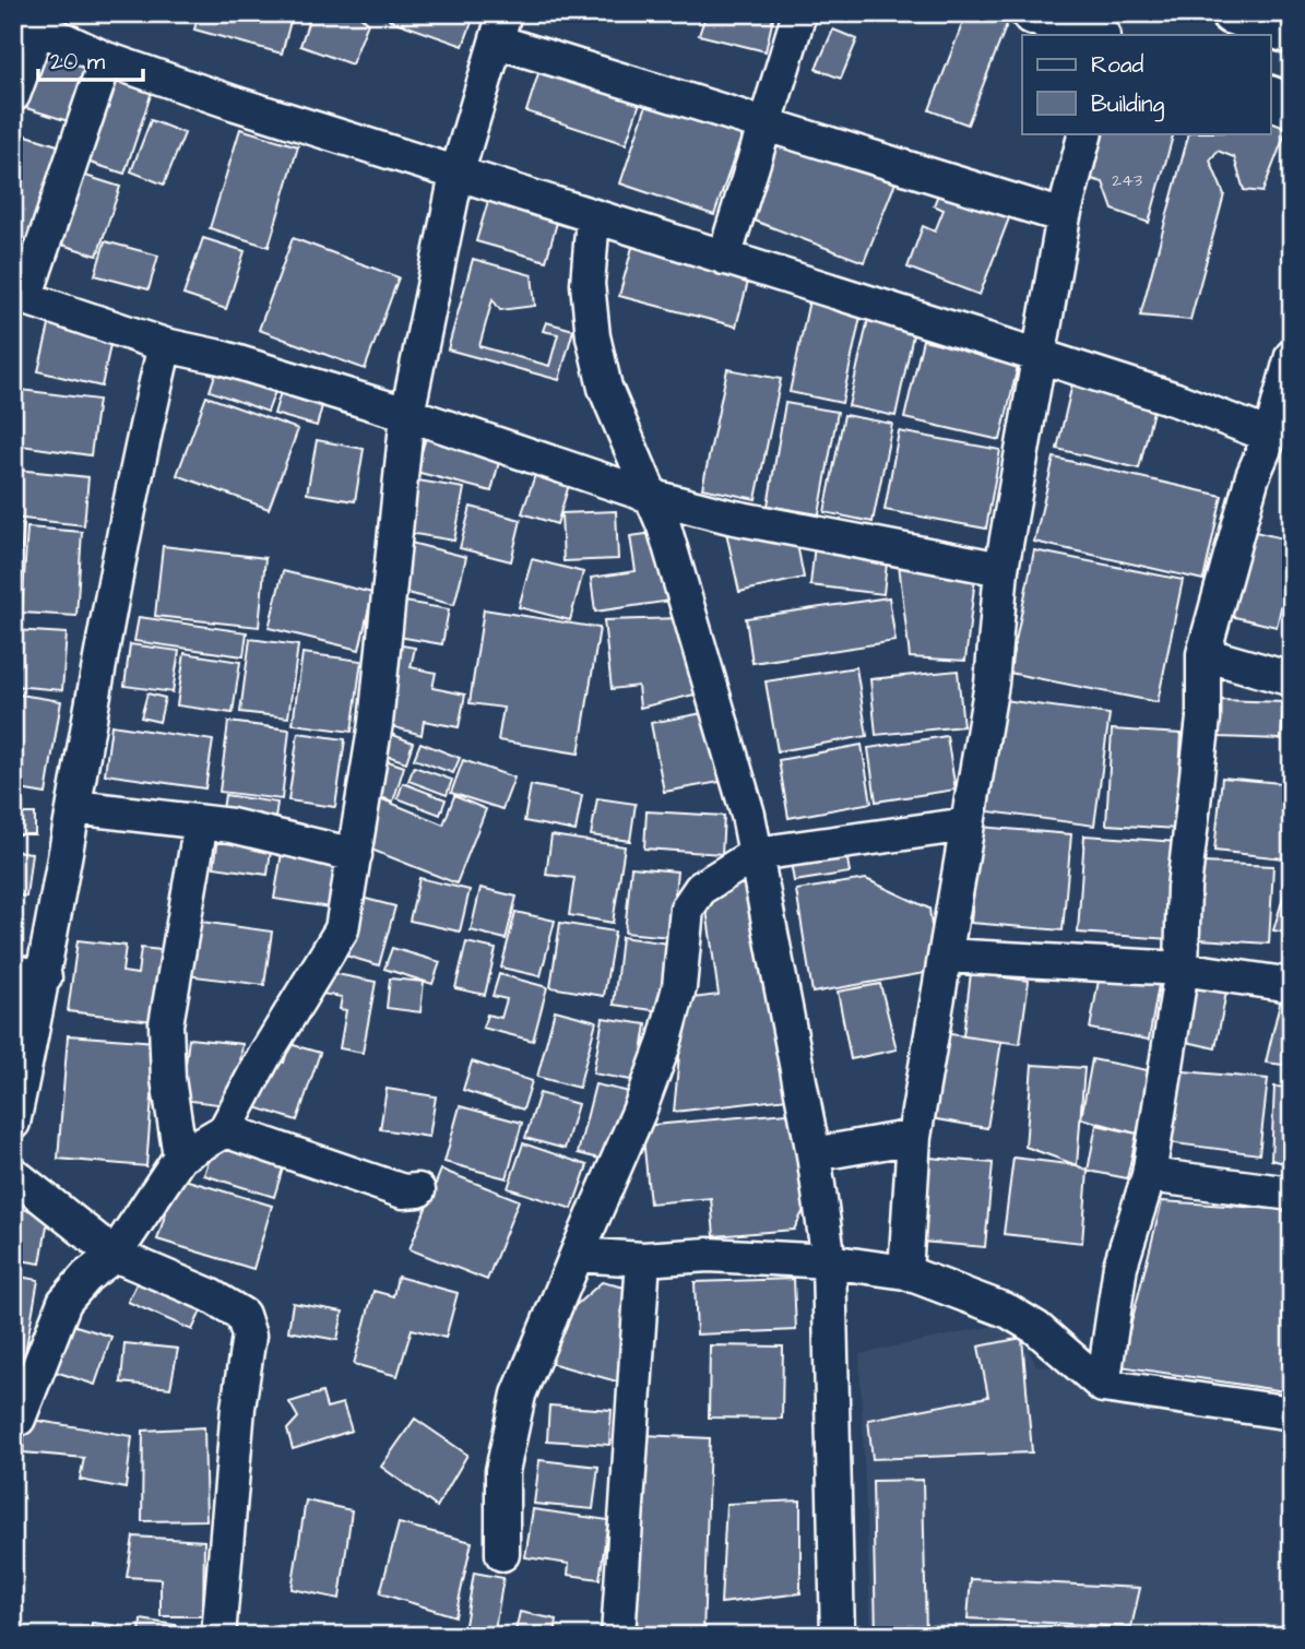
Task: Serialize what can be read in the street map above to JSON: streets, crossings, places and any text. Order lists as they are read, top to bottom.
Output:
{
  "house_numbers": ["243"],
  "legend": ["Road", "Building"],
  "scale_bar": "20 m"
}
